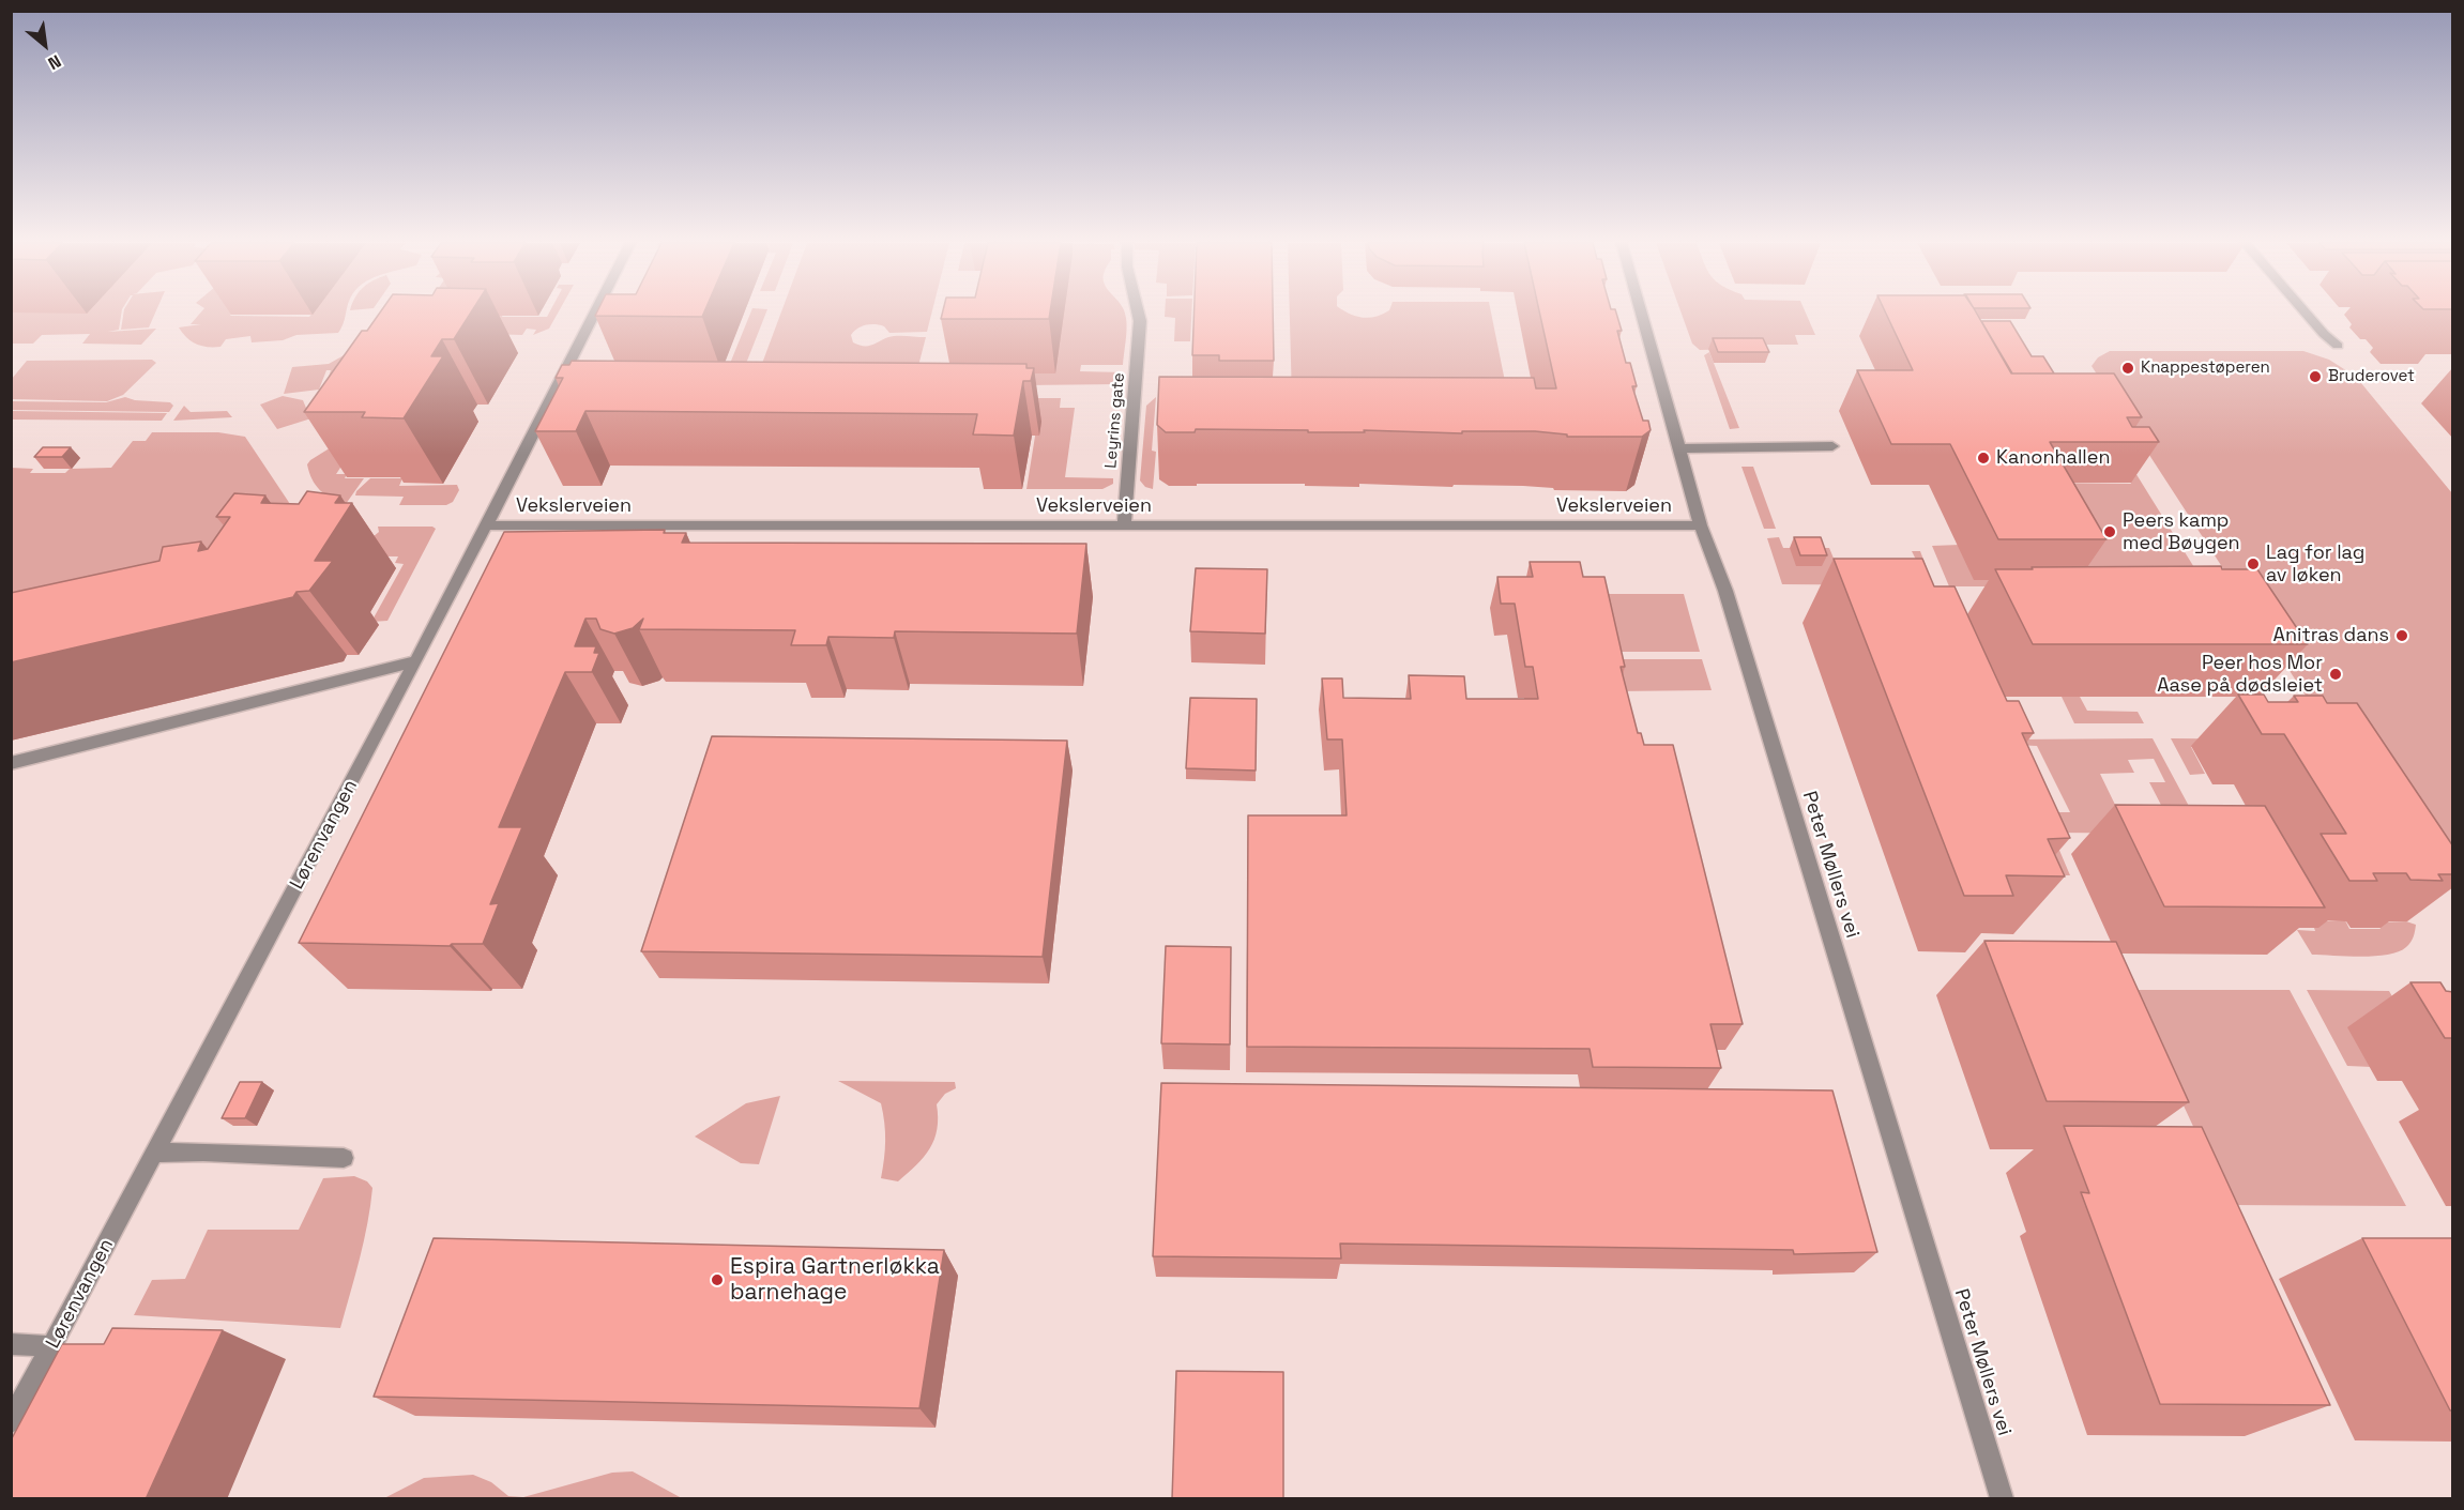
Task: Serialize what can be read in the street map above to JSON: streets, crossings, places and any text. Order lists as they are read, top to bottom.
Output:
{
  "streets": {
    "street": [
      "Leyrins gate",
      "Vekslerveien",
      "Lørenvangen",
      "Peter Møllers vei"
    ]
  },
  "crossings": [
    ["Leyrins gate", "Vekslerveien"],
    ["Vekslerveien", "Lørenvangen"],
    ["Vekslerveien", "Peter Møllers vei"]
  ],
  "places": [
    "Knappestøperen",
    "Bruderovet",
    "Kanonhallen",
    "Peers kamp med Bøygen",
    "Lag for lag av løken",
    "Anitras dans",
    "Peer hos Mor Aase på dødsleiet",
    "Espira Gartnerløkka barnehage"
  ],
  "north": "bottom right"
}
